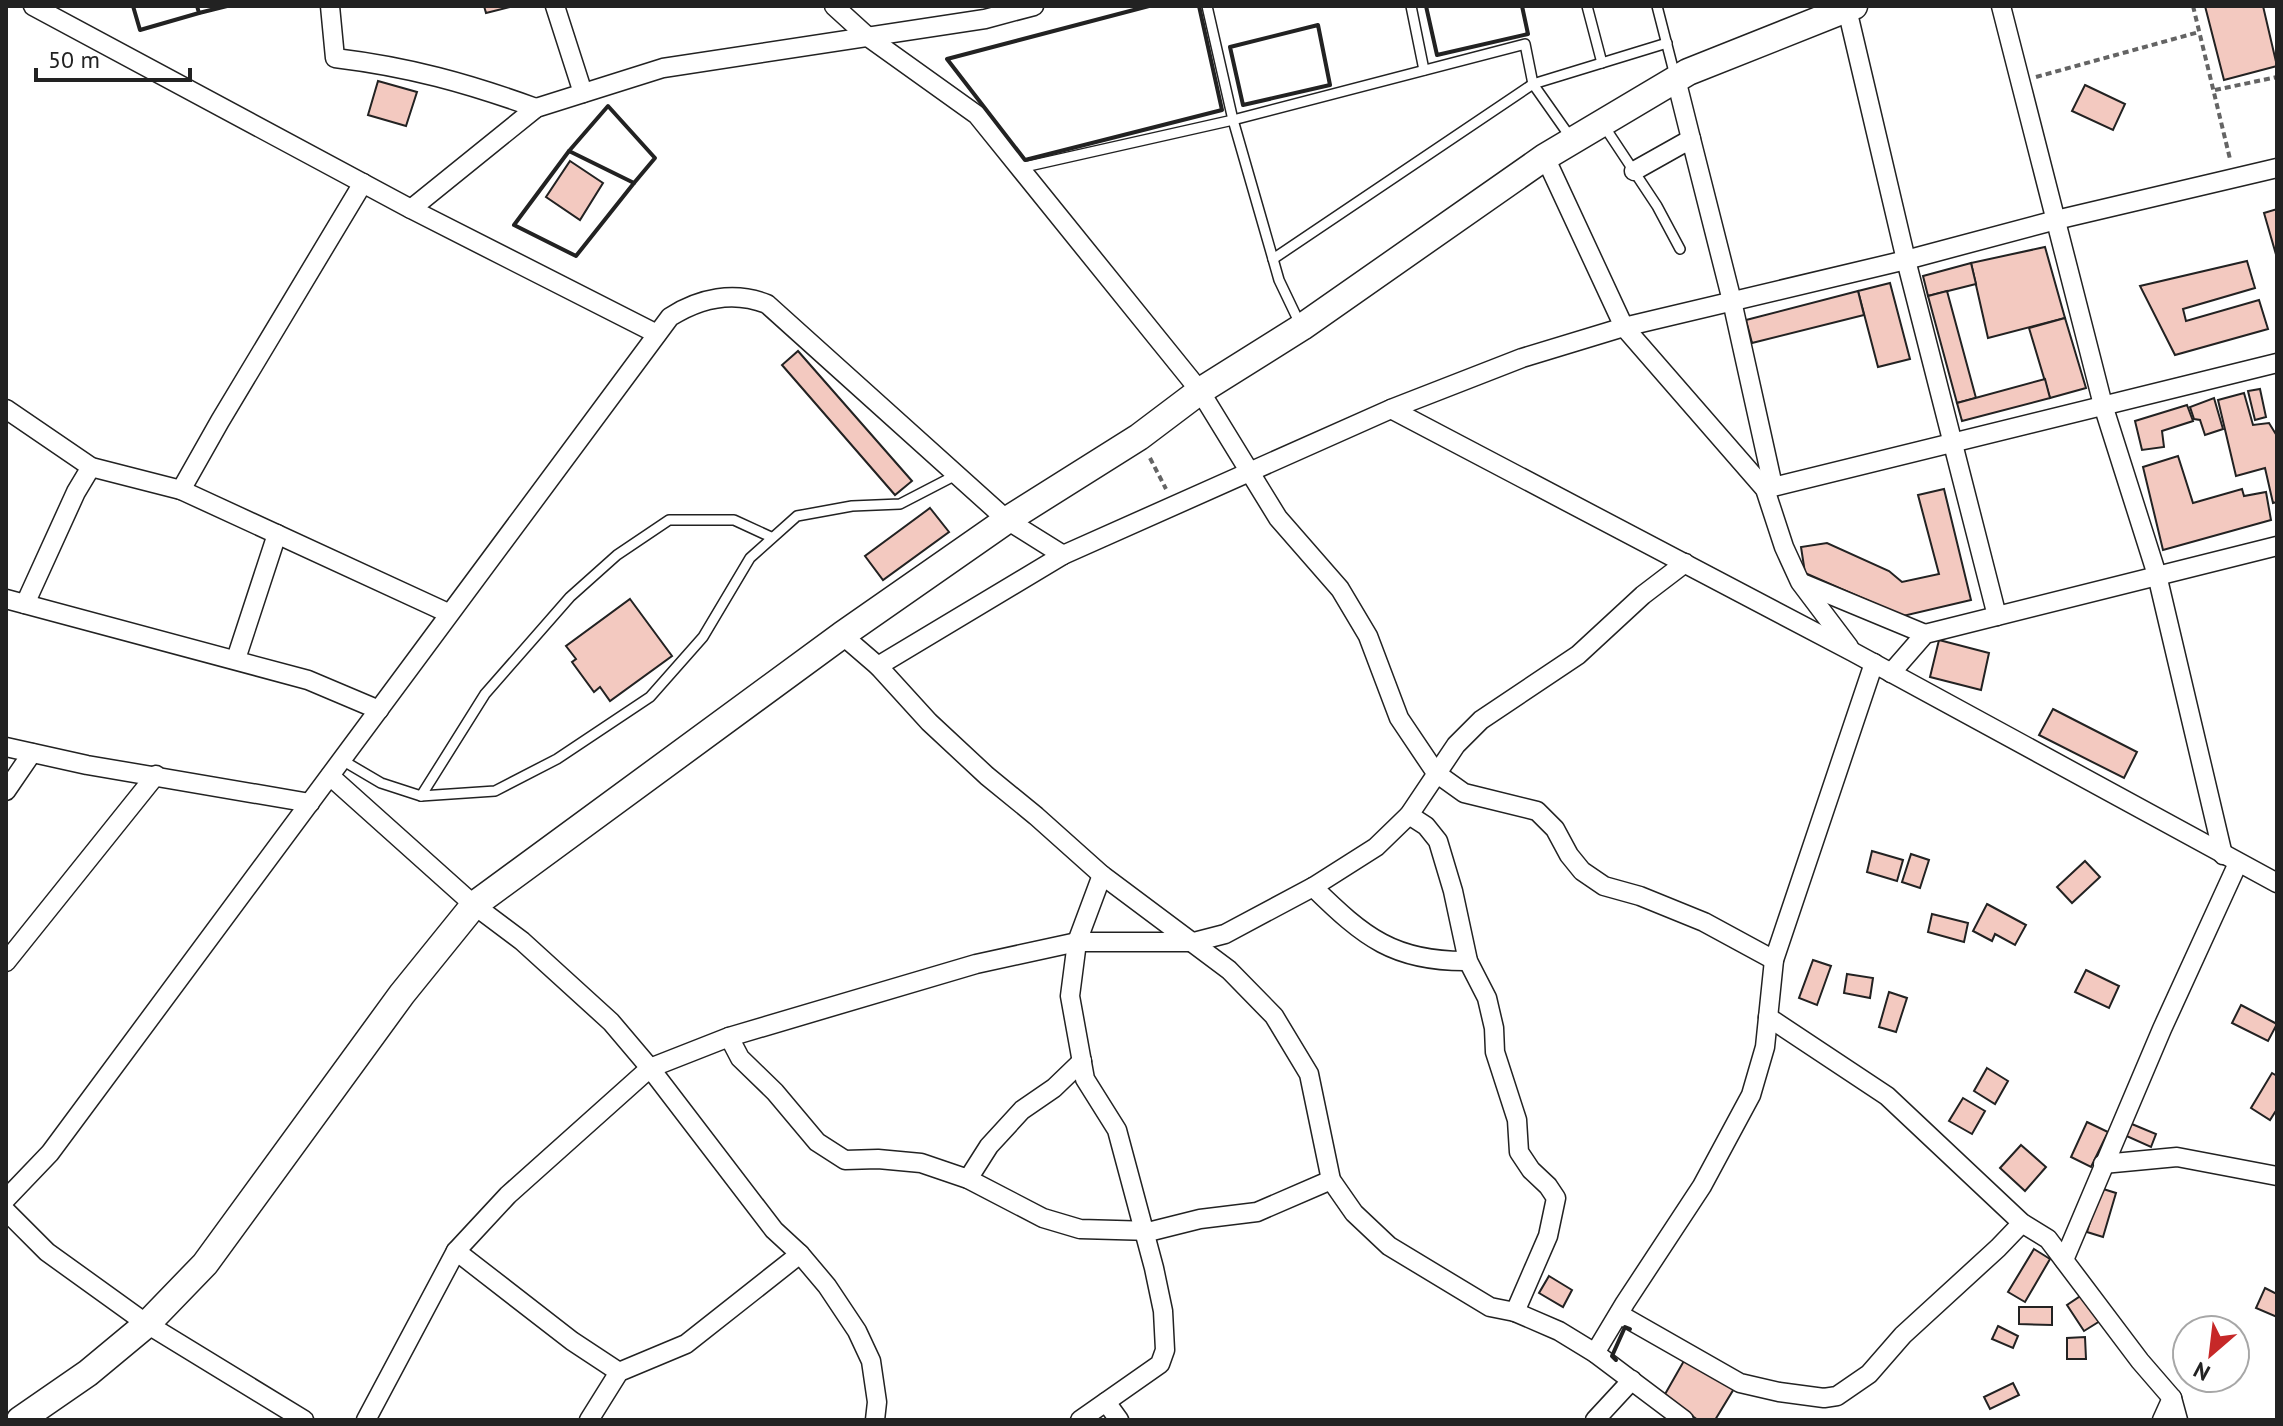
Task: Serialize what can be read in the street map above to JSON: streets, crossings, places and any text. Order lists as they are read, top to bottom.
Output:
{
  "scale_bar": "50 m",
  "north": "bottom left"
}
